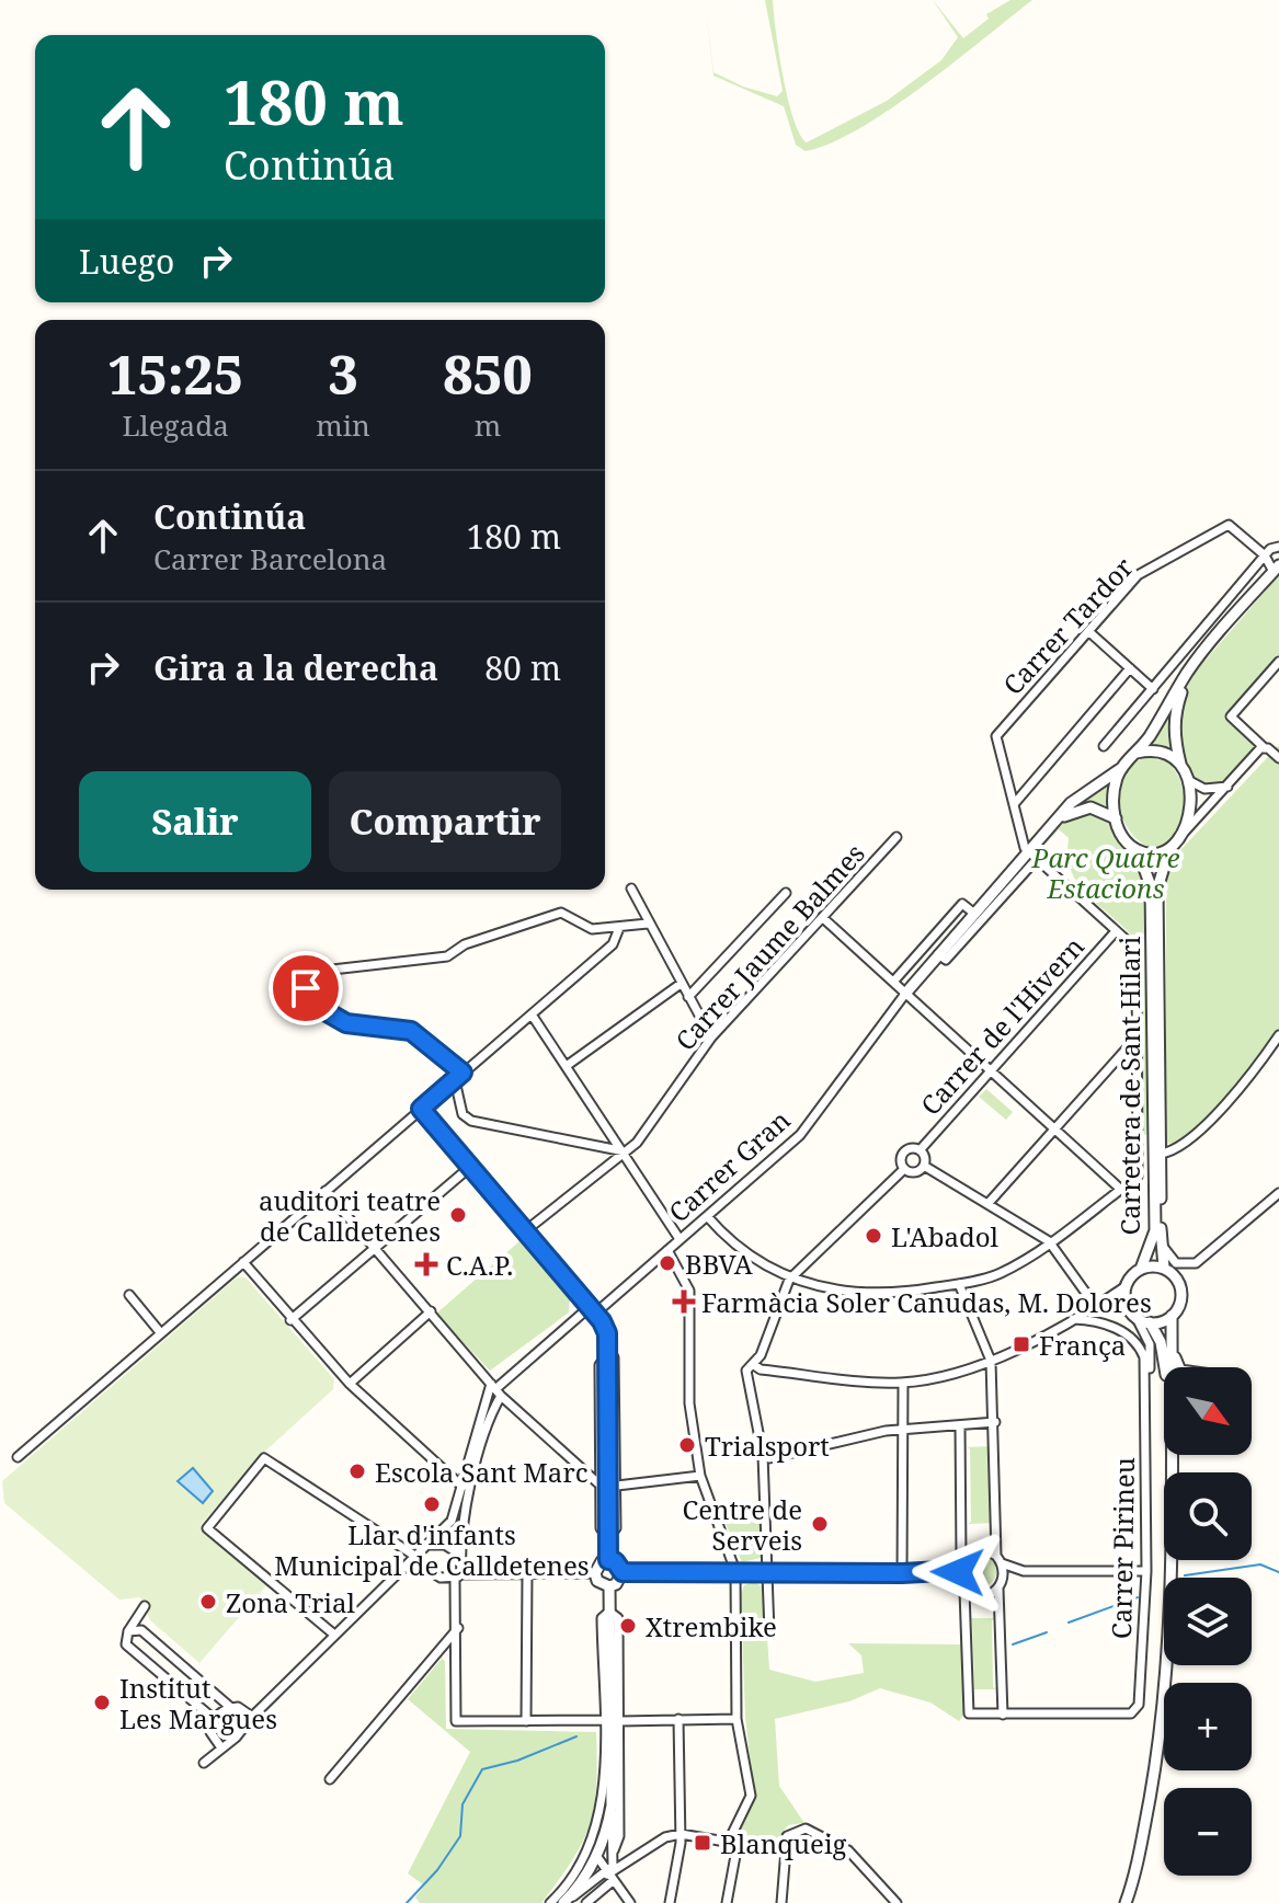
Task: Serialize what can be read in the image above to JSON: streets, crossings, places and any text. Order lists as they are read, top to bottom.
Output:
{
  "streets": {
    "street": [
      "Carrer Tardor",
      "Carrer Jaume Balmes",
      "Carrer de l'Hivern",
      "Carretera de Sant Hilari",
      "Carrer Gran",
      "Carrer Pirineu"
    ]
  },
  "crossings": [
    ["Carretera de Sant Hilari", "Carrer Pirineu"]
  ],
  "parks": ["Parc Quatre Estacions"],
  "places": {
    "other": [
      "auditori teatre de Calldetenes",
      "L'Abadol",
      "BBVA",
      "Trialsport",
      "Escola Sant Marc",
      "Llar d'infants Municipal de Calldetenes",
      "Centre de Serveis",
      "Zona Trial",
      "Xtrembike",
      "Institut Les Margues"
    ],
    "health": ["C.A.P.", "Farmàcia Soler Canudas, M. Dolores"],
    "transit": ["França", "Blanqueig"]
  },
  "north": "bottom right",
  "page": {
    "turn": ["180 m", "Continúa"],
    "then": "Luego",
    "eta": [
      "15:25",
      "Llegada",
      "3",
      "min",
      "850",
      "m"
    ],
    "list": [
      {
        "name": "Continúa",
        "note": "Carrer Barcelona",
        "value": "180 m"
      },
      {
        "name": "Gira a la derecha",
        "value": "80 m"
      }
    ],
    "buttons": ["Salir", "Compartir"],
    "map_buttons": ["+", "−"]
  }
}
